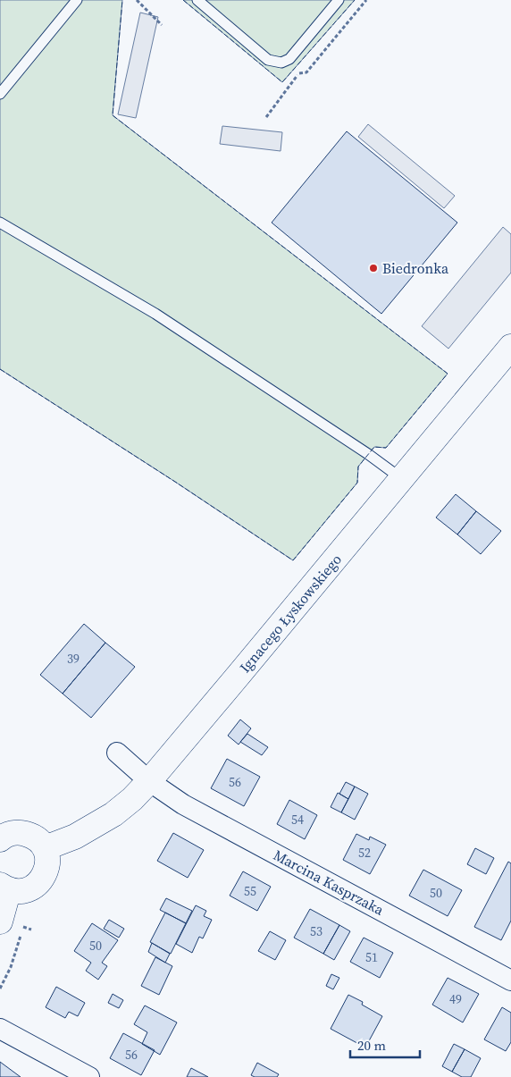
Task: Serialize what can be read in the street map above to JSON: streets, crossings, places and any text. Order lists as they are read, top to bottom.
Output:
{
  "streets": {
    "street": ["Ignacego Łyskowskiego", "Marcina Kasprzaka"]
  },
  "crossings": [
    ["Ignacego Łyskowskiego", "Marcina Kasprzaka"]
  ],
  "places": ["Biedronka"],
  "house_numbers": [
    "39",
    "56",
    "54",
    "52",
    "55",
    "50",
    "53",
    "50",
    "51",
    "49",
    "56"
  ],
  "scale_bar": "20 m"
}
